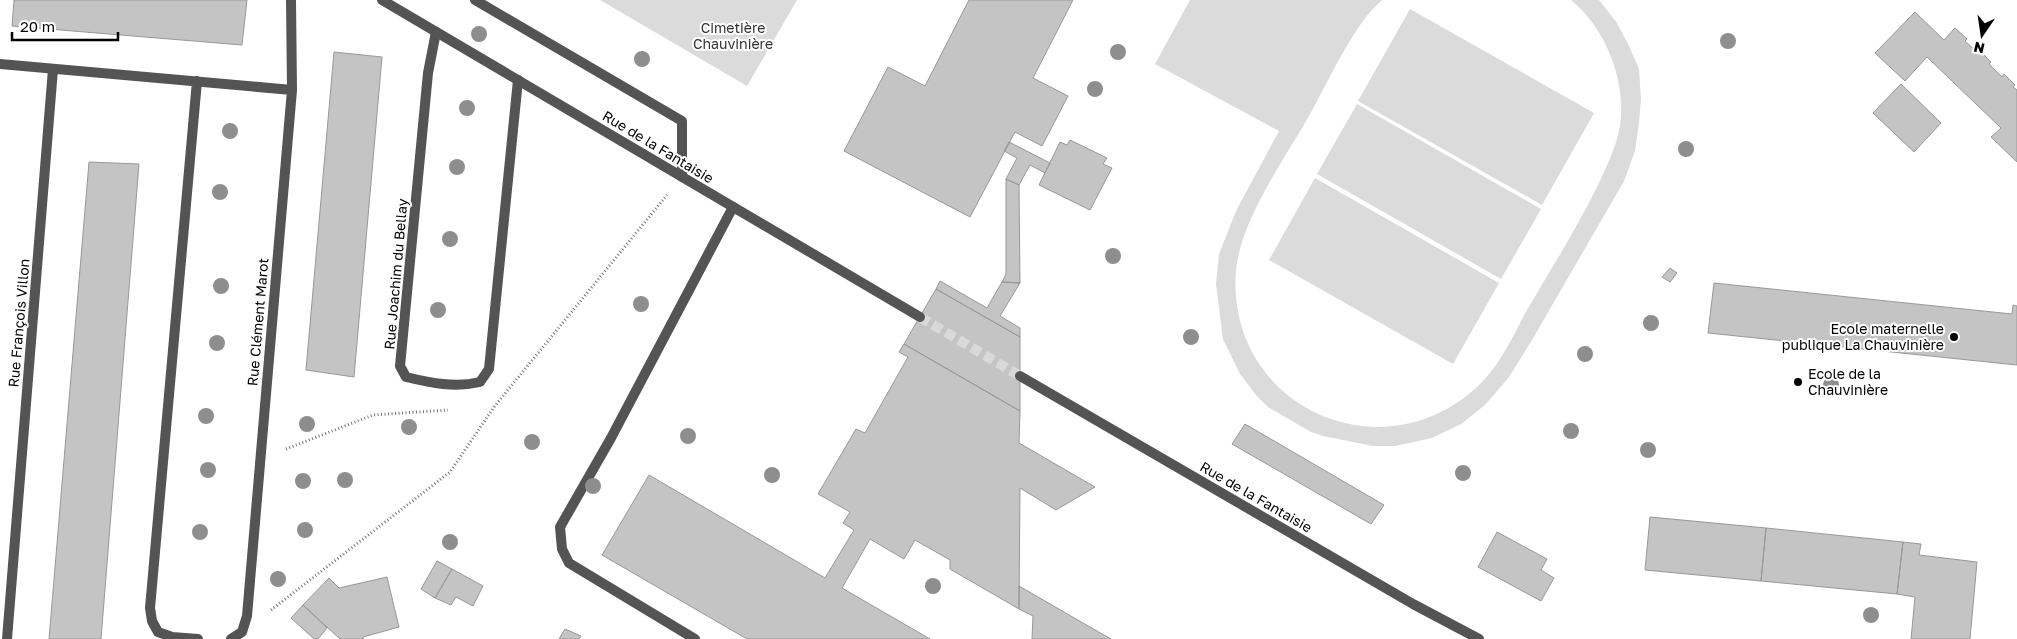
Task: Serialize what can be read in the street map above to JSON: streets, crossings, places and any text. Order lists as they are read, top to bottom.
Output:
{
  "streets": {
    "street": [
      "Rue de la Fantaisie",
      "Rue Joachim du Bellay",
      "Rue Clément Marot",
      "Rue François Villon"
    ]
  },
  "crossings": [
    ["Rue de la Fantaisie", "Rue Joachim du Bellay"]
  ],
  "parks": ["Cimetière Chauvinière"],
  "places": ["Ecole maternelle publique La Chauvinière", "Ecole de la Chauvinière"],
  "scale_bar": "20 m",
  "north": "bottom"
}
